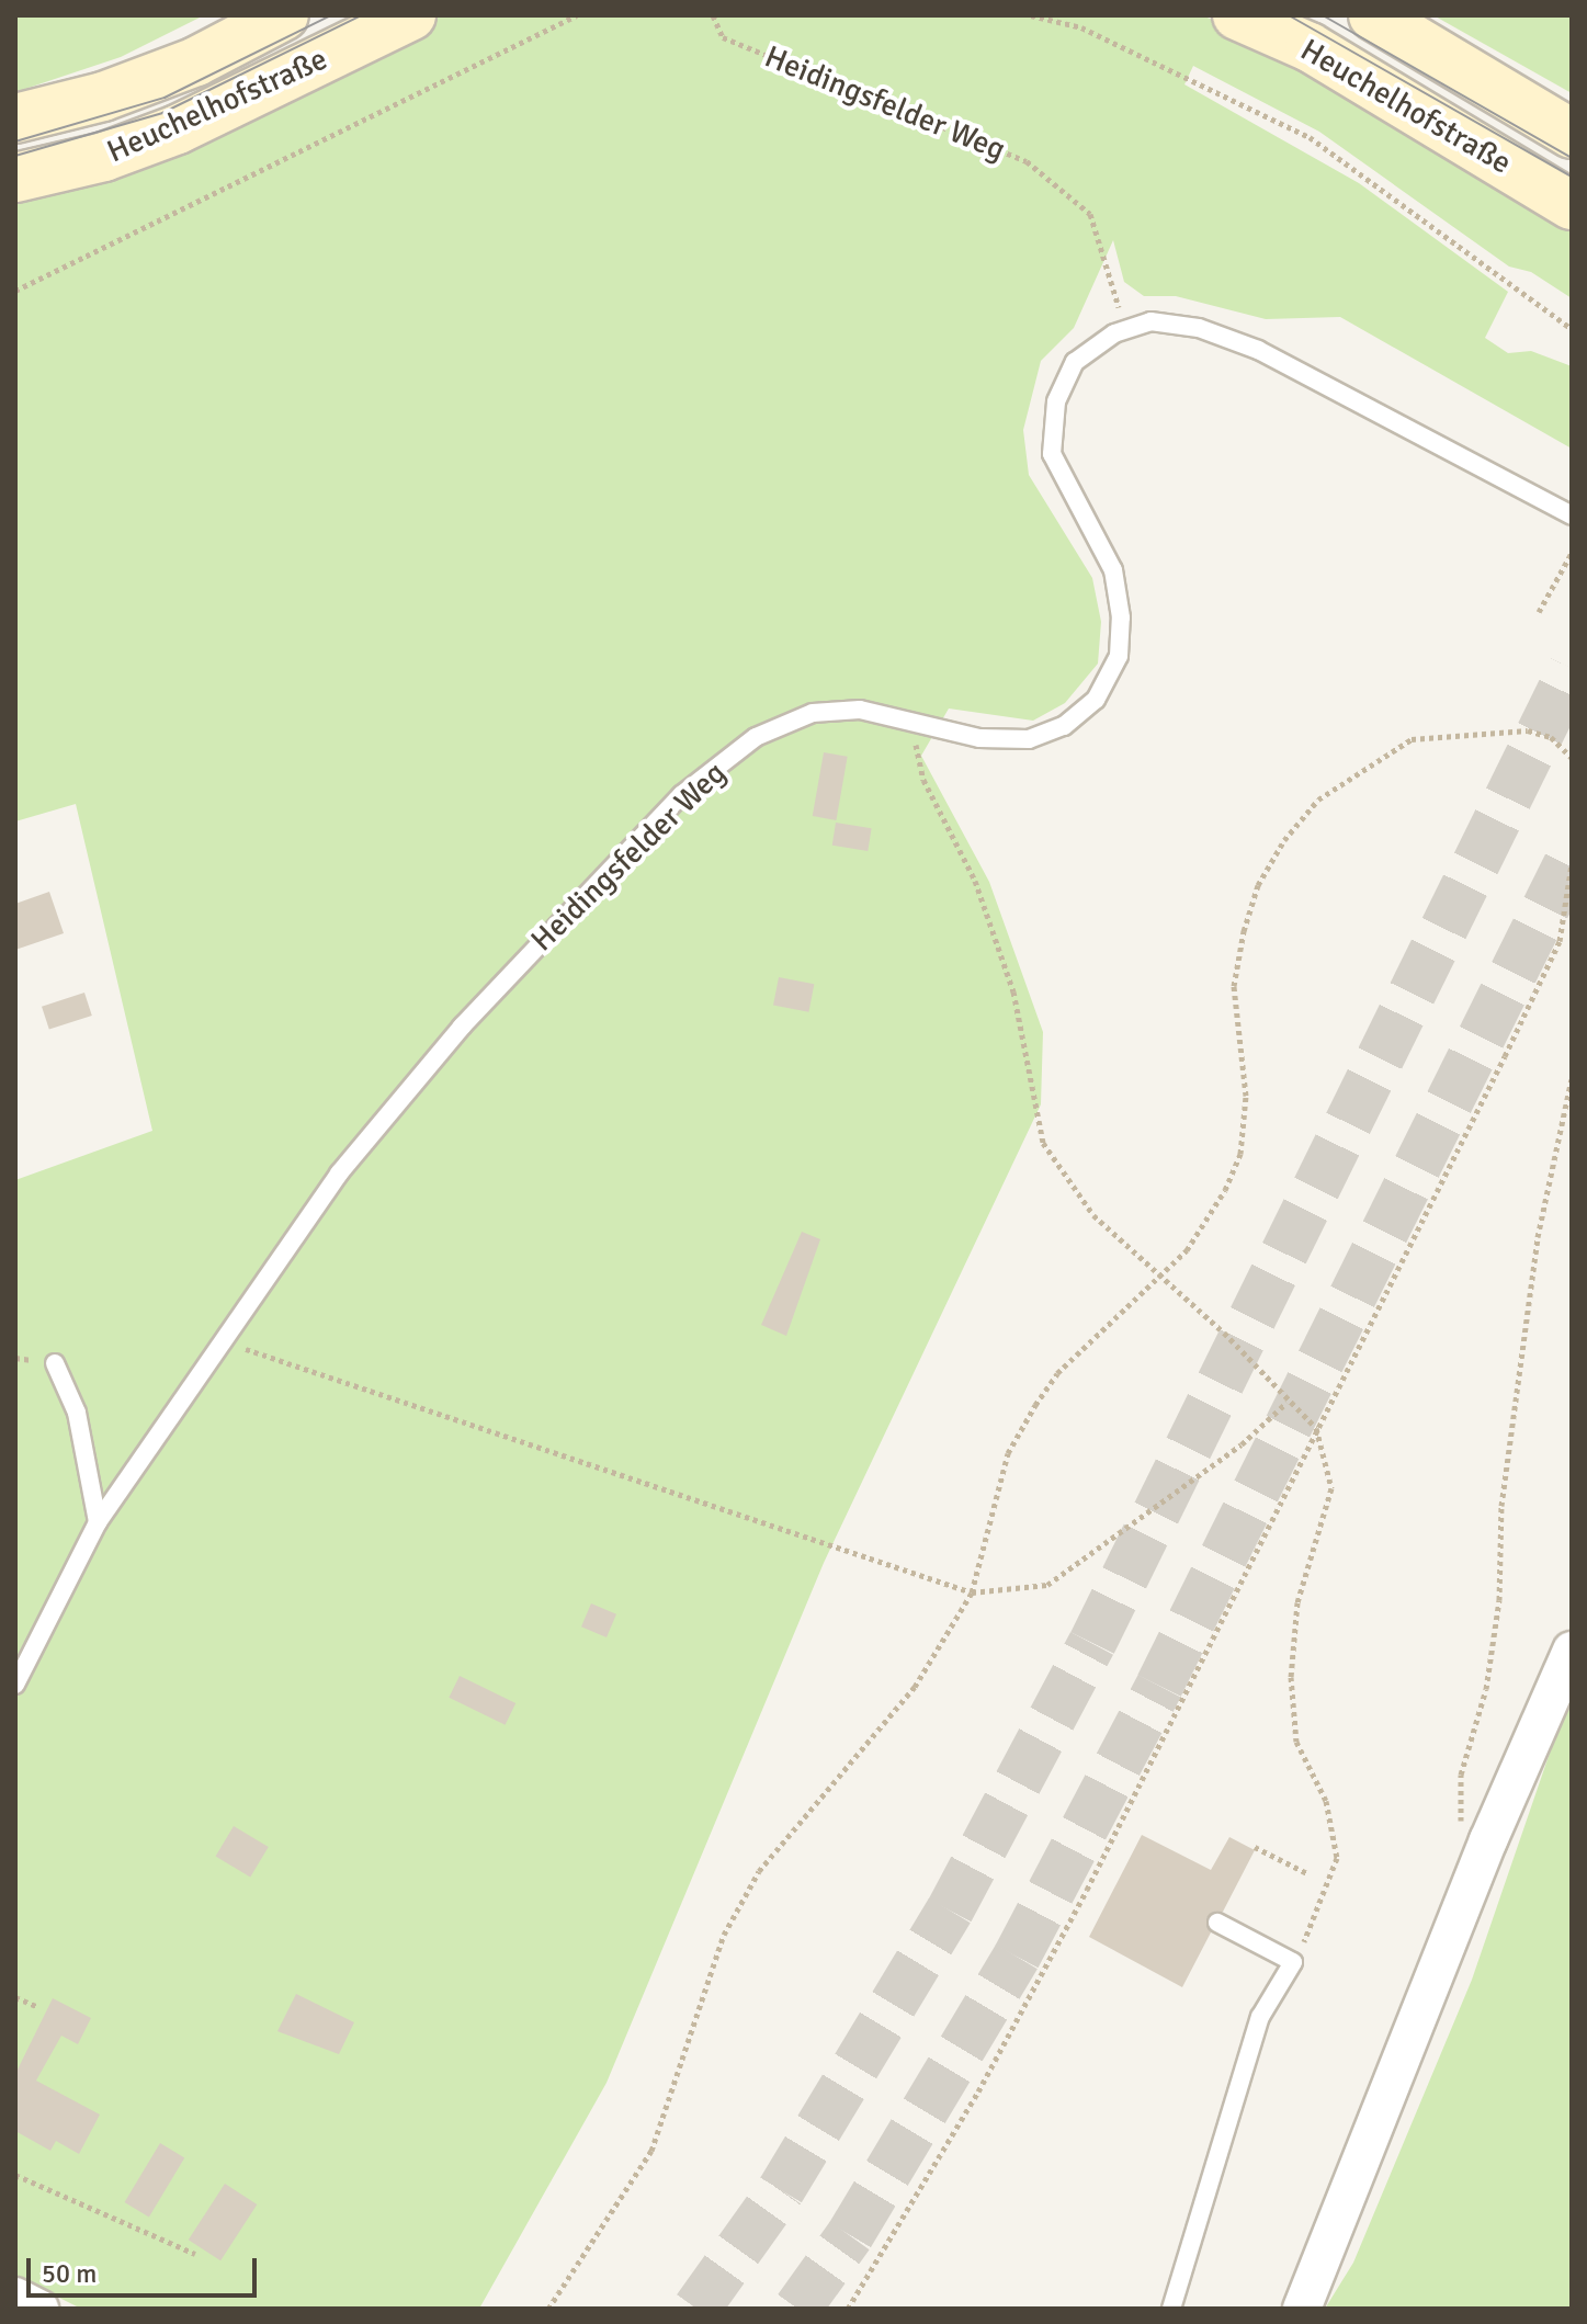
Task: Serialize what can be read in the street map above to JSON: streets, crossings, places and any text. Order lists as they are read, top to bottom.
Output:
{
  "streets": {
    "main road": ["Heuchelhofstraße"],
    "lane": ["Heidingsfelder Weg"]
  },
  "scale_bar": "50 m"
}
